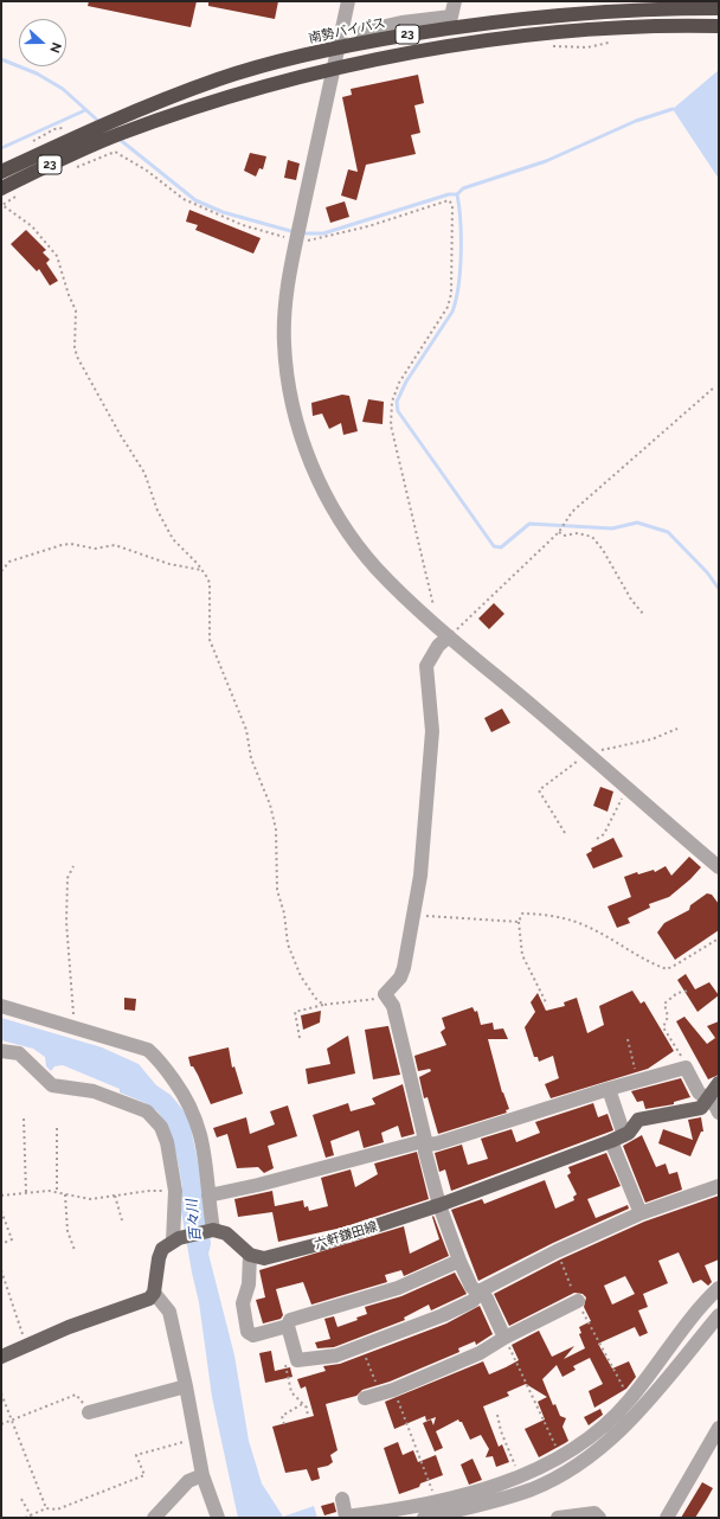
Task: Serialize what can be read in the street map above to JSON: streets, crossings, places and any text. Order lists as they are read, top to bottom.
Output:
{
  "streets": {
    "highway": ["南勢バイパス", "23"],
    "main road": ["六軒鎌田線"]
  },
  "water": ["百々川"],
  "north": "right"
}
